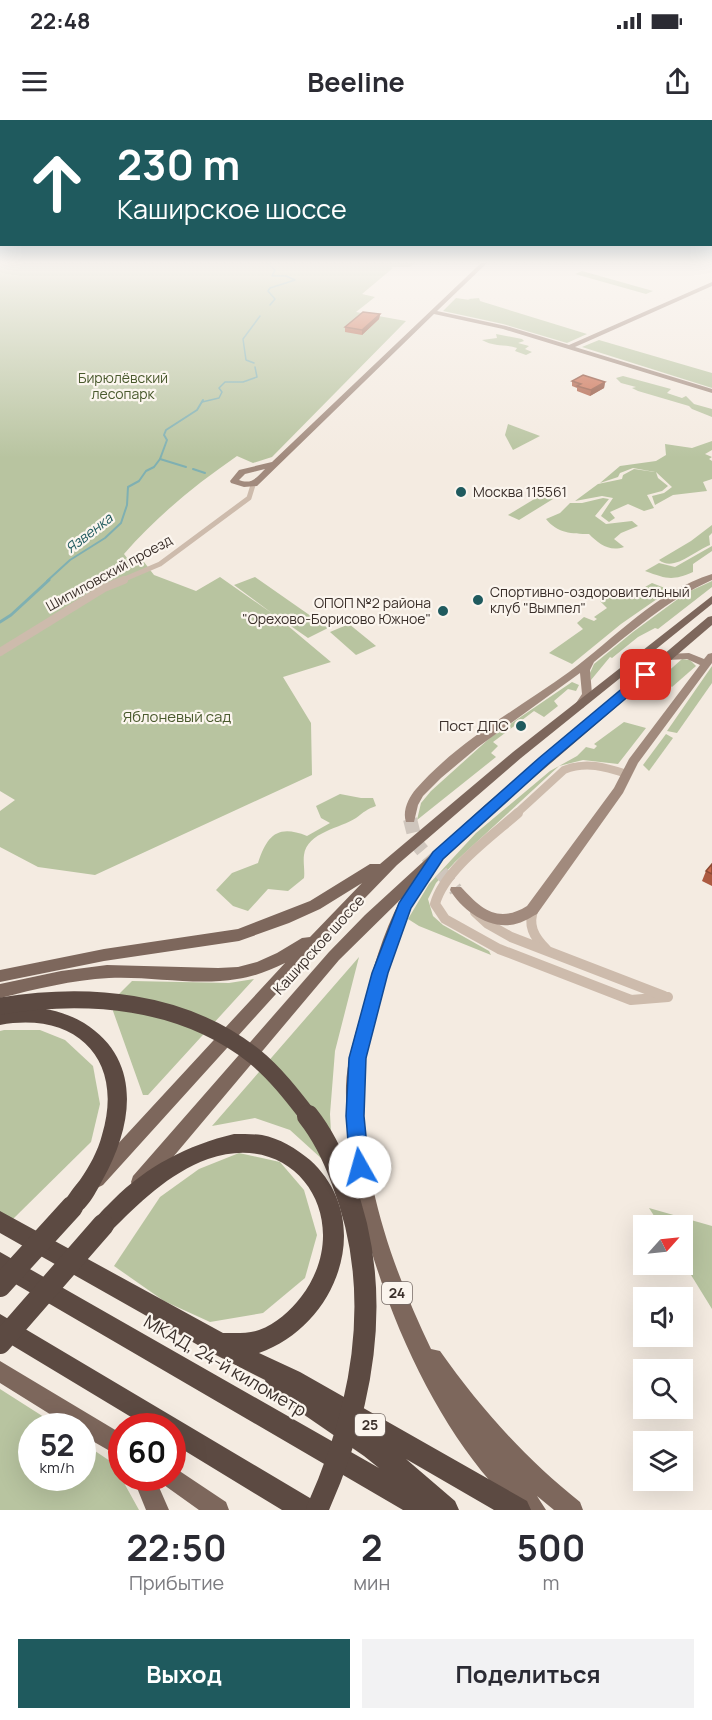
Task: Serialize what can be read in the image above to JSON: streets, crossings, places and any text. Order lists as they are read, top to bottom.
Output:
{
  "streets": {
    "highway": ["Каширское шоссе", "МКАД, 24-й километр", "25"],
    "main road": ["Шипиловский проезд", "24"]
  },
  "crossings": [
    ["Каширское шоссе", "24"]
  ],
  "water": ["Язвенка"],
  "parks": ["Бирюлёвский лесопарк", "Яблоневый сад"],
  "places": [
    "Москва 115561",
    "Спортивно-оздоровительный клуб \"Вымпел\"",
    "ОПОП №2 района \"Орехово-Борисово Южное\"",
    "Пост ДПС"
  ],
  "north": "top right",
  "page": {
    "status": "22:48",
    "header": "Beeline",
    "turn": ["230 m", "Каширское шоссе"],
    "speed": "52 km/h",
    "limit": "60",
    "eta": [
      "22:50",
      "Прибытие",
      "2",
      "мин",
      "500",
      "m"
    ],
    "buttons": ["Выход", "Поделиться"]
  }
}
